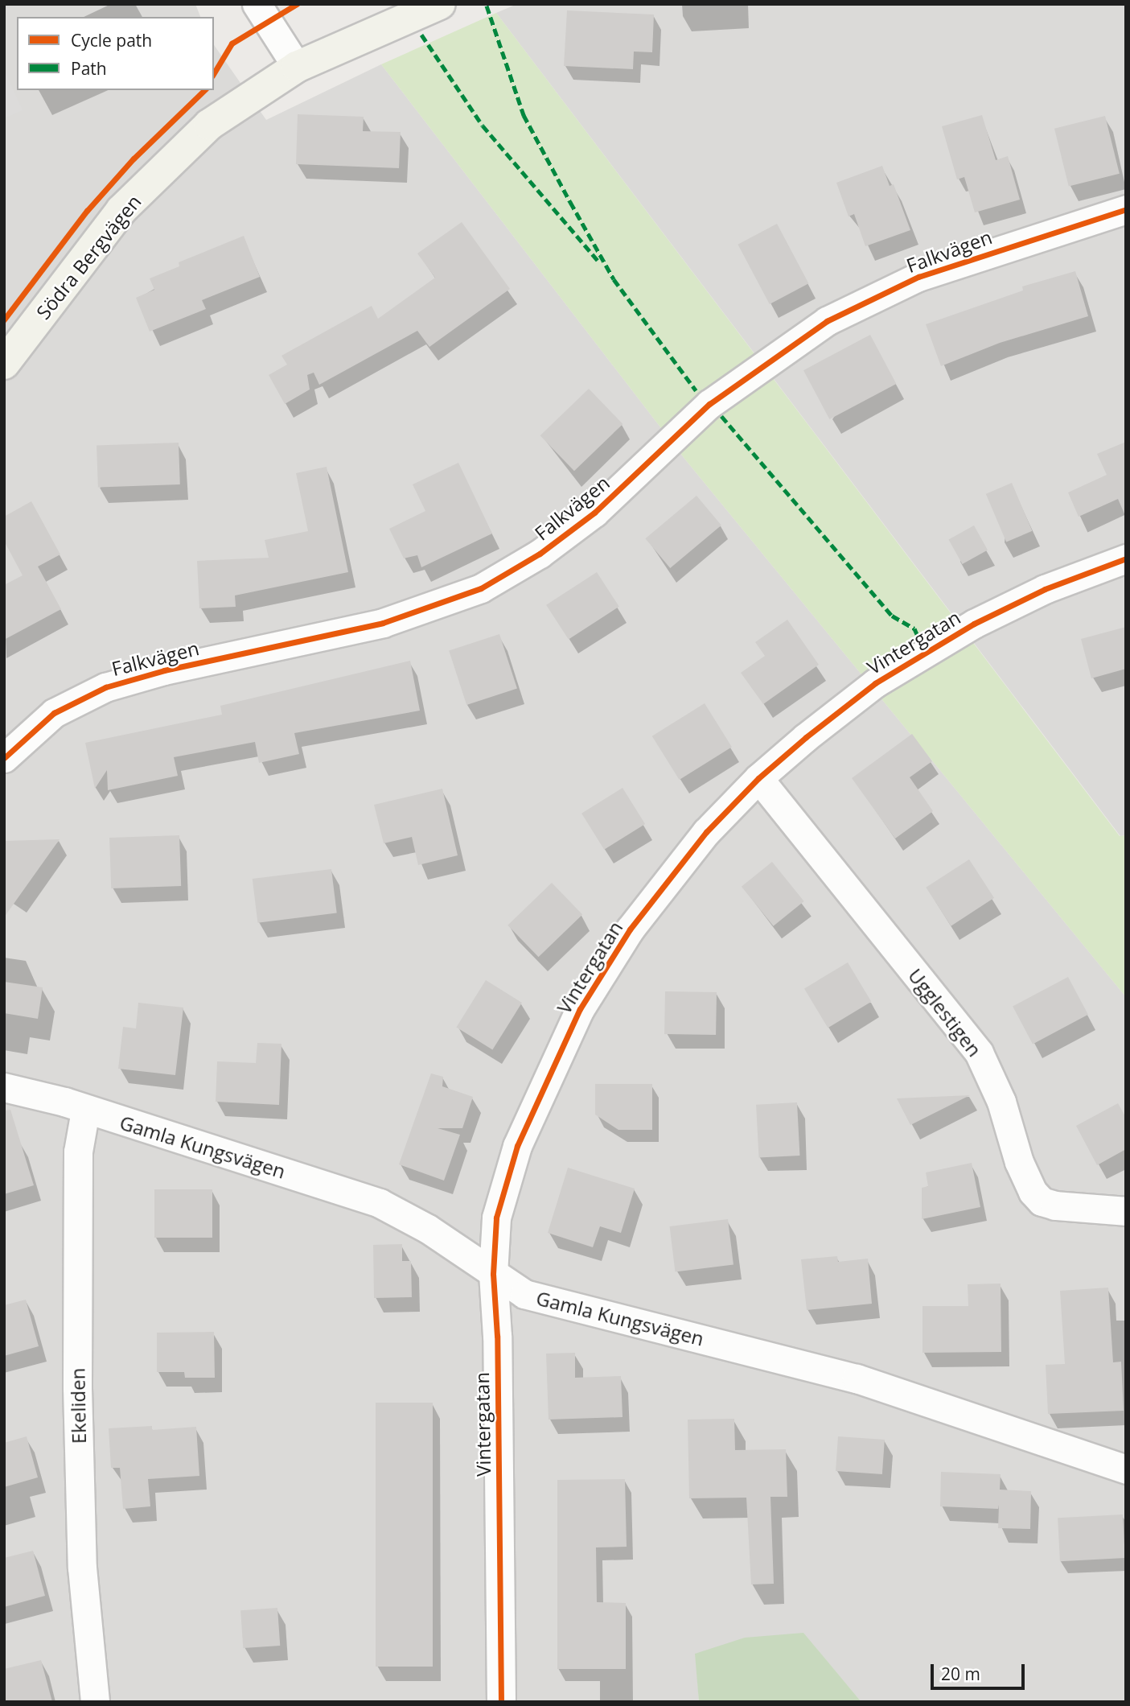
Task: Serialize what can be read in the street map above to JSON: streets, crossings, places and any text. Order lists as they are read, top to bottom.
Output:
{
  "streets": {
    "street": [
      "Falkvägen",
      "Södra Bergvägen",
      "Vintergatan",
      "Ugglestigen",
      "Gamla Kungsvägen",
      "Ekeliden"
    ]
  },
  "crossings": [
    ["Vintergatan", "Ugglestigen"],
    ["Vintergatan", "Gamla Kungsvägen"],
    ["Gamla Kungsvägen", "Ekeliden"]
  ],
  "legend": ["Cycle path", "Path"],
  "scale_bar": "20 m"
}
